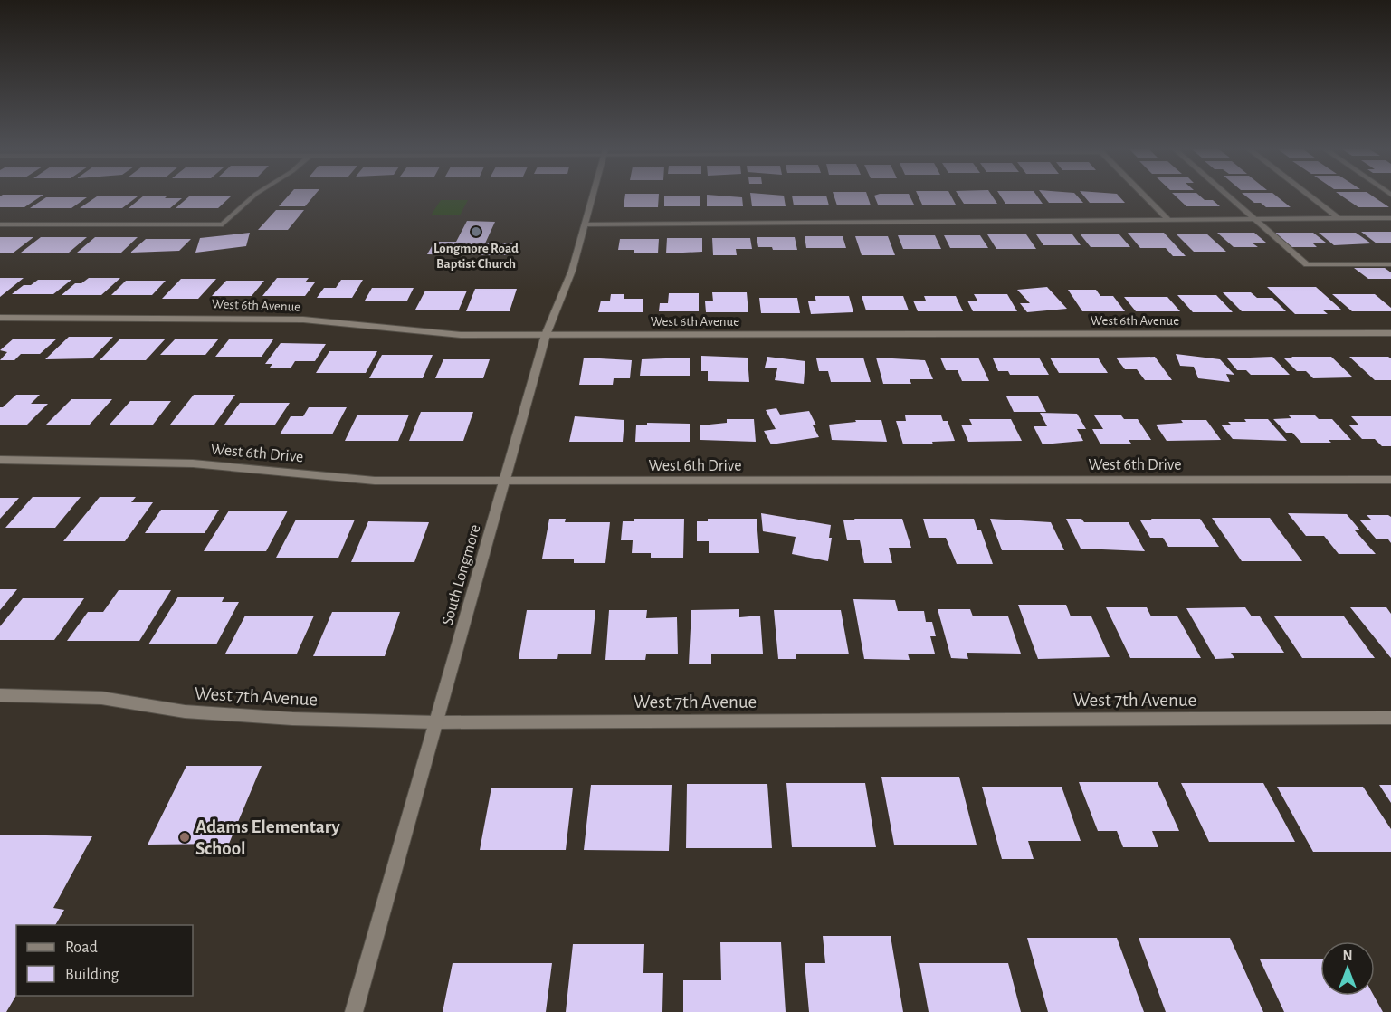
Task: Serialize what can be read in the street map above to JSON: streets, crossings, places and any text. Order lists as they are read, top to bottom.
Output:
{
  "streets": {
    "street": [
      "West 6th Avenue",
      "West 6th Drive",
      "South Longmore",
      "West 7th Avenue"
    ]
  },
  "crossings": [
    ["West 6th Avenue", "South Longmore"],
    ["West 6th Drive", "South Longmore"],
    ["South Longmore", "West 7th Avenue"]
  ],
  "places": ["Longmore Road Baptist Church", "Adams Elementary School"],
  "legend": ["Road", "Building"],
  "north": "top"
}
